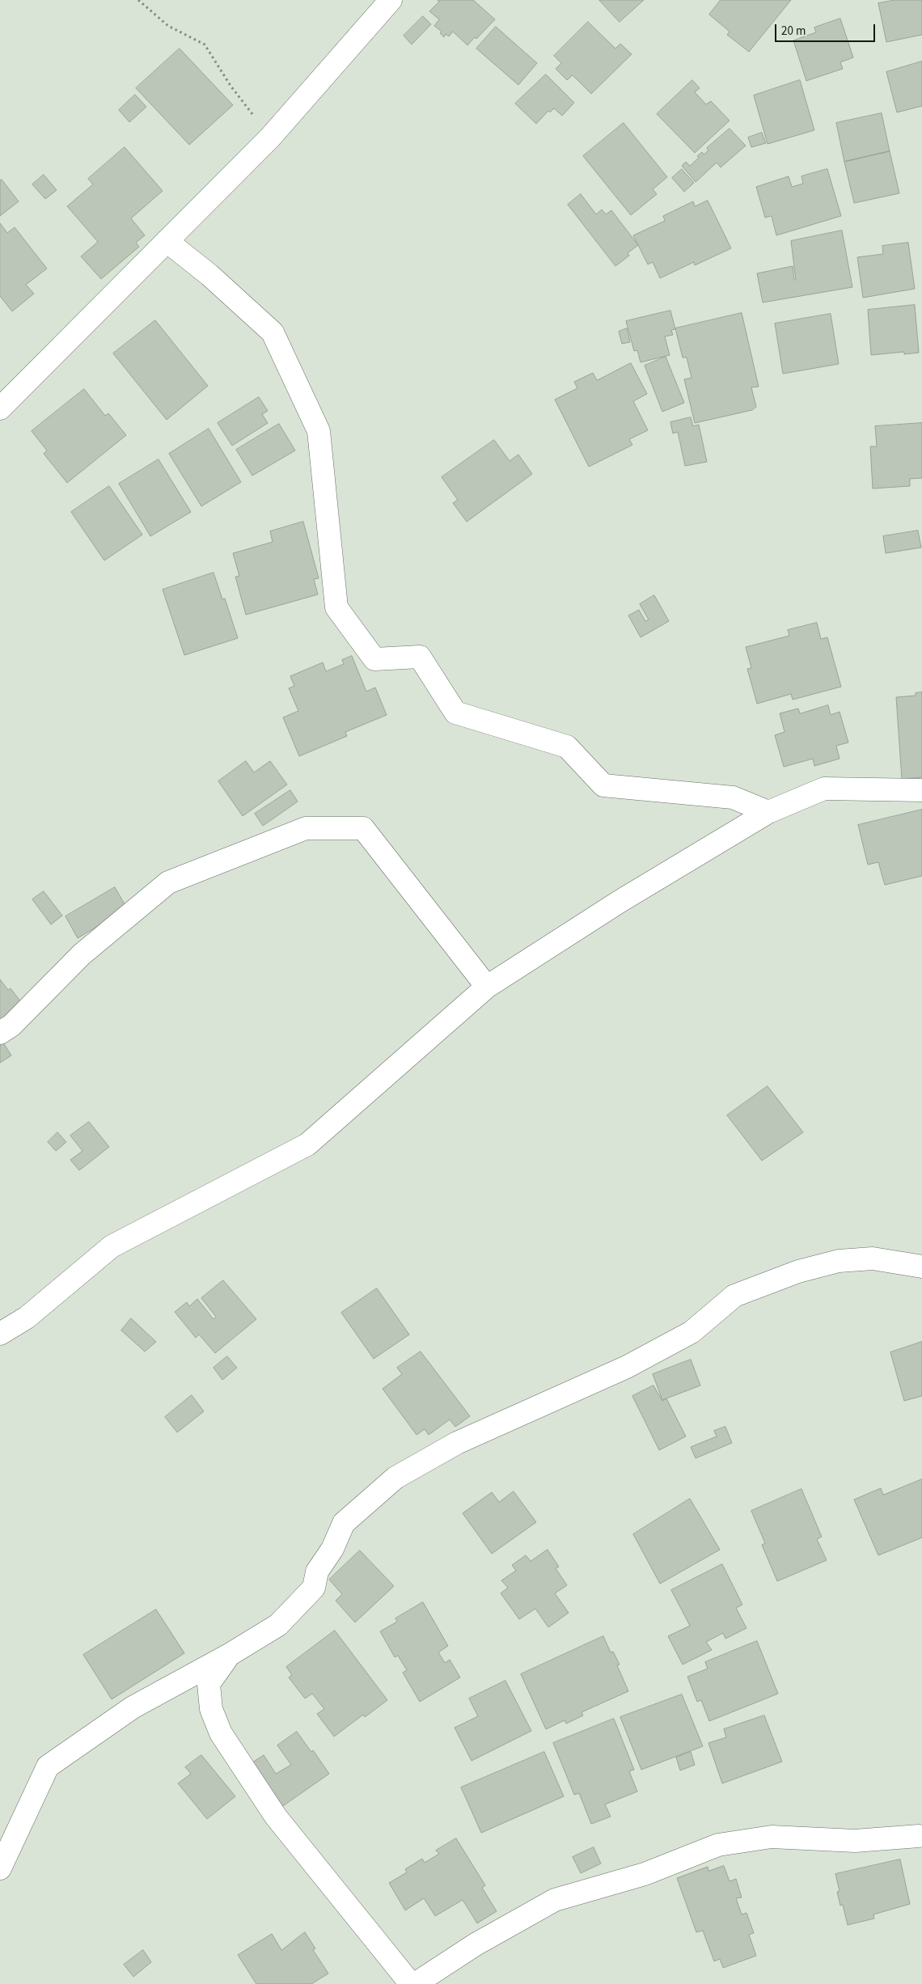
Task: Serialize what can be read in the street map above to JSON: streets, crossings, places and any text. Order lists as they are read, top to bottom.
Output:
{
  "scale_bar": "20 m"
}
